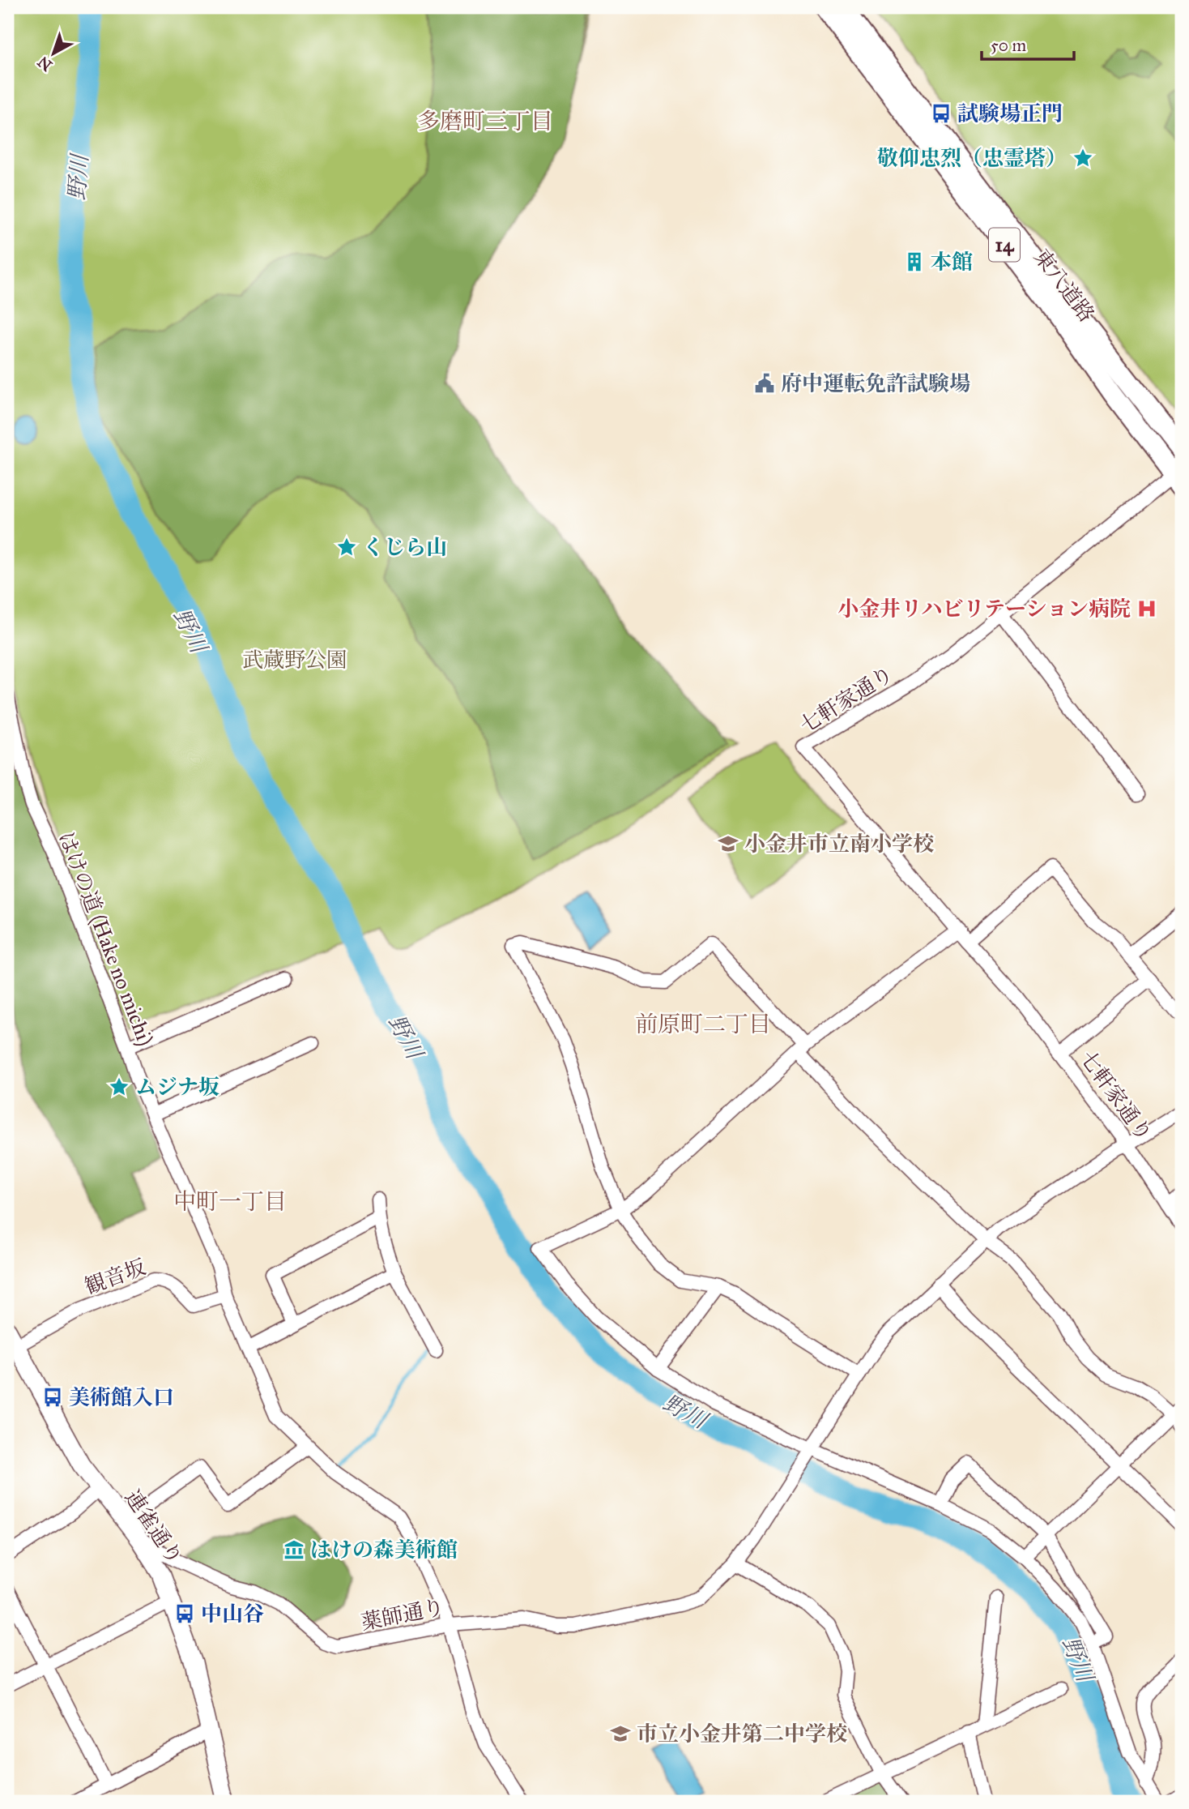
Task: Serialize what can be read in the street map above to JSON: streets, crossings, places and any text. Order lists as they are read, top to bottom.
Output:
{
  "streets": {
    "main road": ["14", "東八道路", "連雀通り"],
    "street": [
      "七軒家通り",
      "はけの道 (Hake no michi)",
      "観音坂",
      "薬師通り"
    ]
  },
  "crossings": [
    ["東八道路", "七軒家通り"],
    ["はけの道 (Hake no michi)", "観音坂"],
    ["はけの道 (Hake no michi)", "薬師通り"],
    ["観音坂", "連雀通り"],
    ["連雀通り", "薬師通り"]
  ],
  "districts": ["多磨町三丁目", "前原町二丁目", "中町一丁目"],
  "water": ["野川"],
  "parks": ["武蔵野公園"],
  "places": {
    "bus stop": ["試験場正門", "美術館入口", "中山谷"],
    "place": ["敬仰忠烈（忠霊塔）", "くじら山", "ムジナ坂"],
    "building": ["本館"],
    "public building": ["府中運転免許試験場"],
    "hospital": ["小金井リハビリテーション病院"],
    "school or university": ["小金井市立南小学校", "市立小金井第二中学校"],
    "museum": ["はけの森美術館"]
  },
  "scale_bar": "50 m",
  "north": "bottom left"
}
